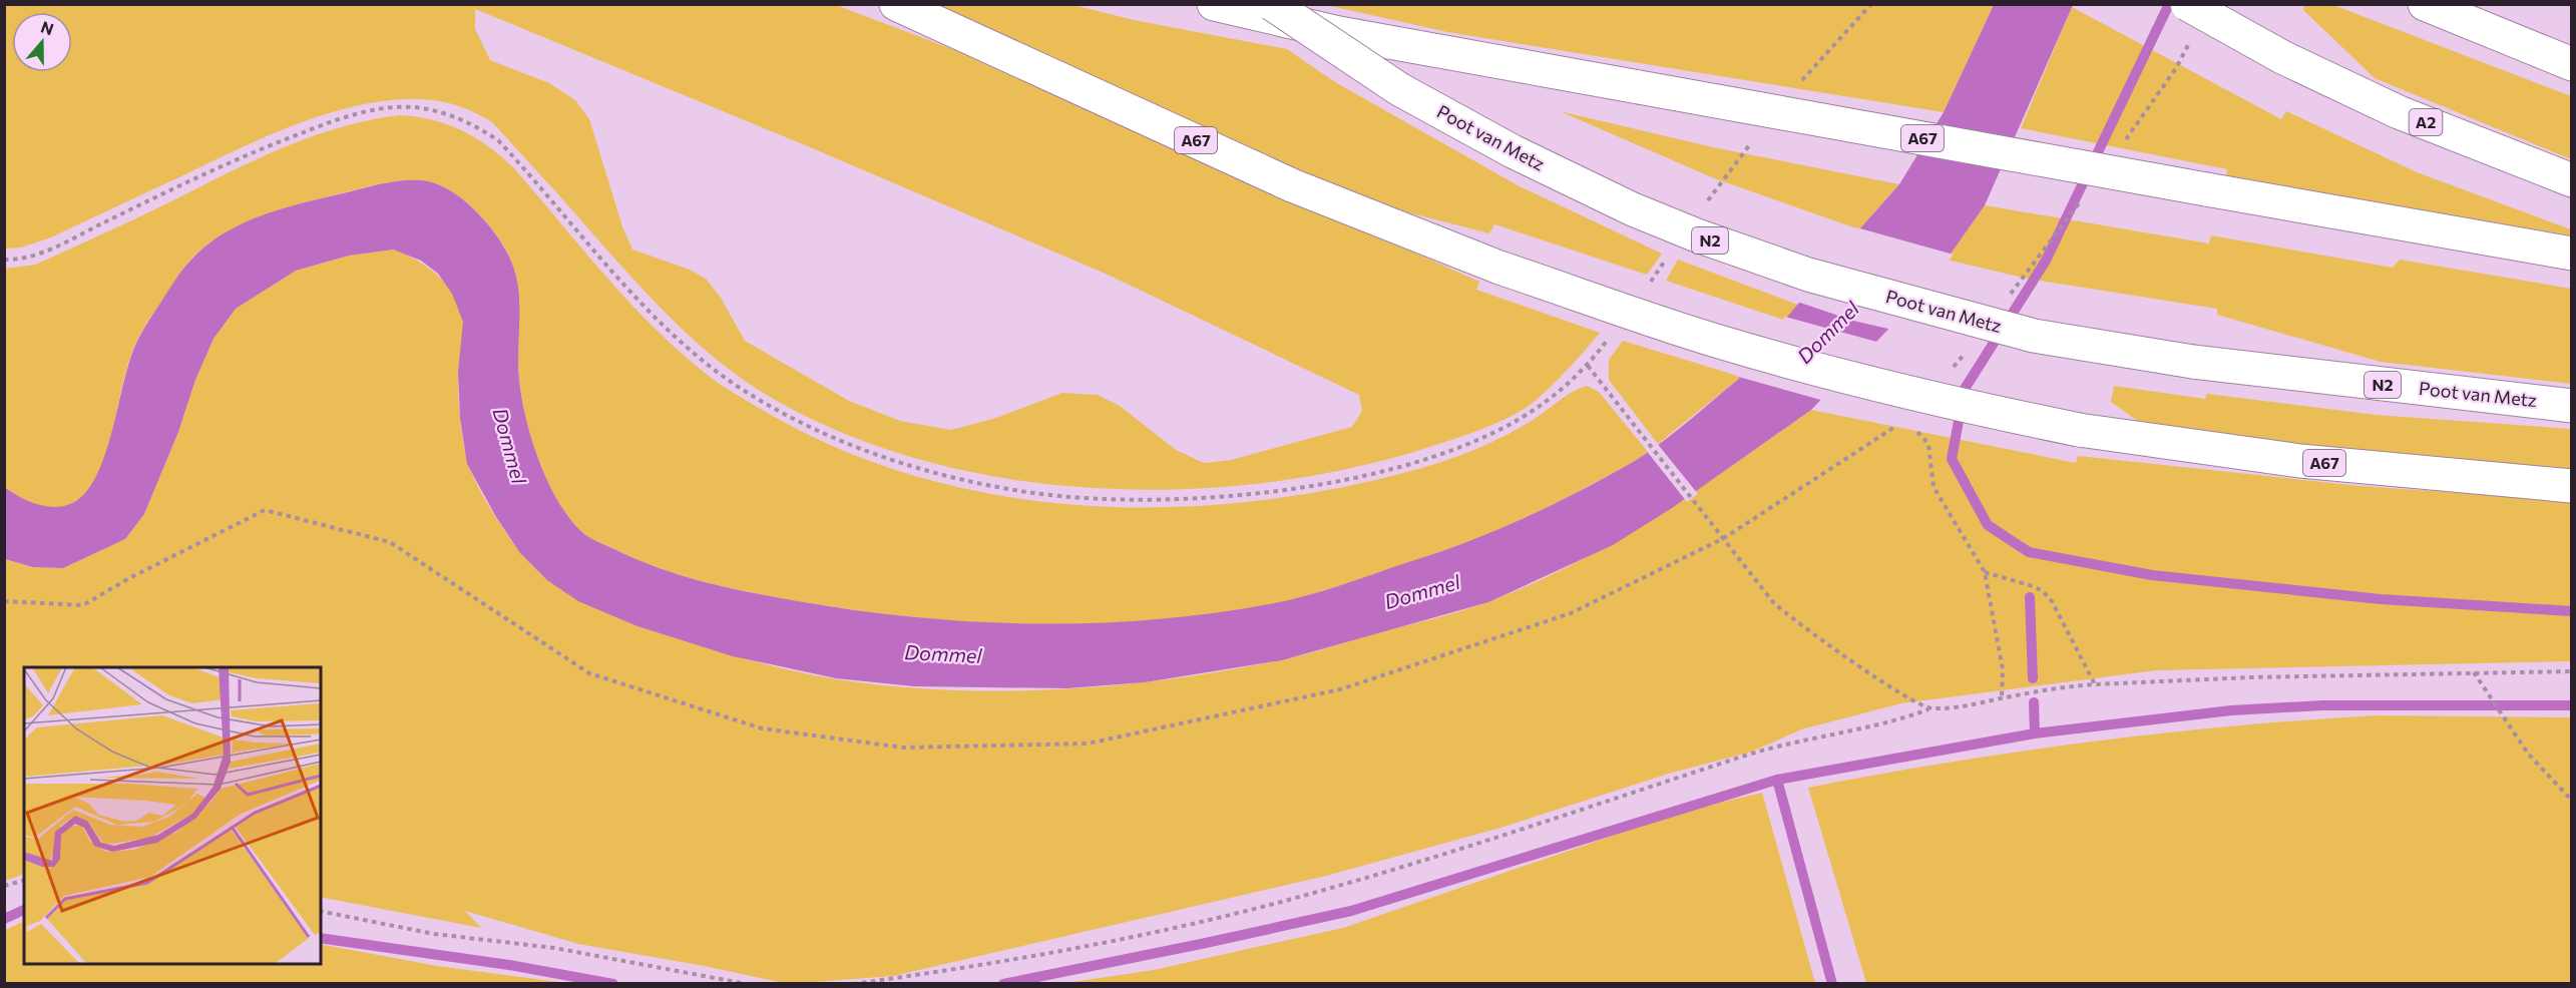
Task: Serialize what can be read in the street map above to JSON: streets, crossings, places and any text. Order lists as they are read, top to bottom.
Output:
{
  "streets": {
    "highway": [
      "A2",
      "Poot van Metz",
      "A67",
      "N2"
    ]
  },
  "water": ["Dommel"],
  "north": "top"
}
